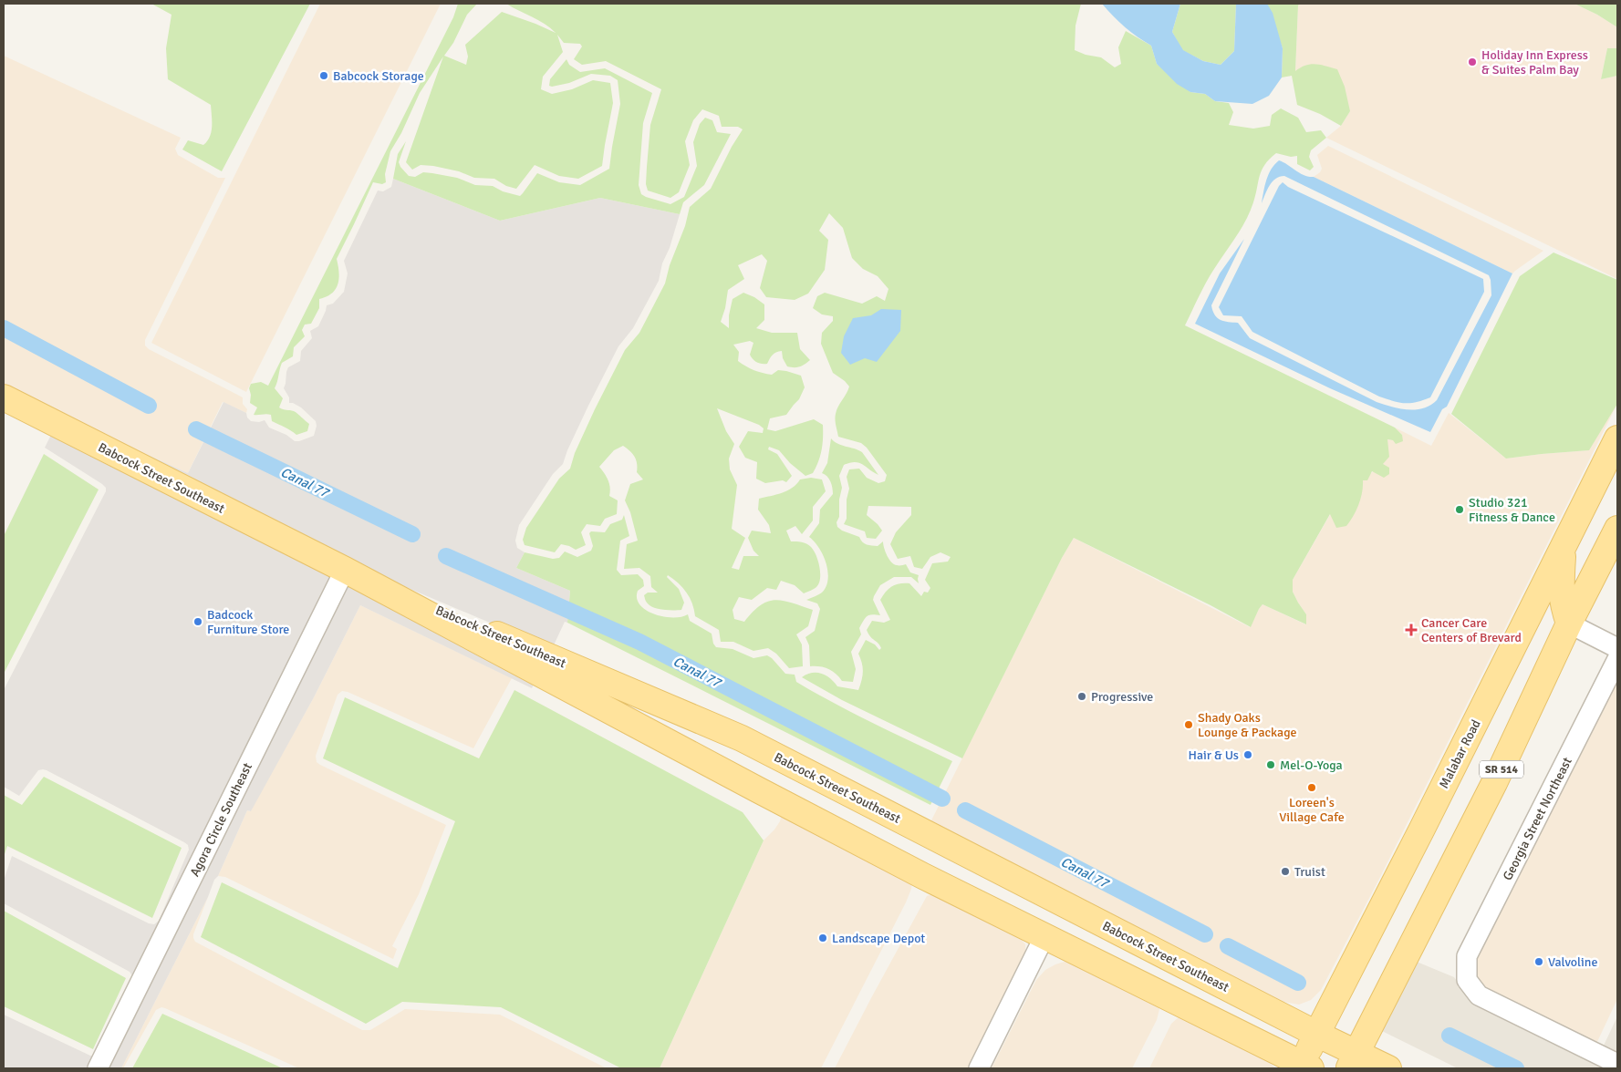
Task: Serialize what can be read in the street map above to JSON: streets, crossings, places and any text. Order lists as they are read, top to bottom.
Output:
{
  "streets": {
    "main road": ["Babcock Street Southeast", "Malabar Road", "SR 514"],
    "street": ["Georgia Street Northeast", "Agora Circle Southeast"]
  },
  "crossings": [
    ["Babcock Street Southeast", "Malabar Road"],
    ["Babcock Street Southeast", "SR 514"],
    ["Babcock Street Southeast", "Agora Circle Southeast"]
  ],
  "water": ["Canal 77"],
  "places": {
    "other": [
      "Holiday Inn Express & Suites Palm Bay",
      "Babcock Storage",
      "Studio 321 Fitness & Dance",
      "Badcock Furniture Store",
      "Progressive",
      "Shady Oaks Lounge & Package",
      "Hair & Us",
      "Mel-O-Yoga",
      "Loreen's Village Cafe",
      "Truist",
      "Landscape Depot",
      "Valvoline"
    ],
    "health": ["Cancer Care Centers of Brevard"]
  }
}
